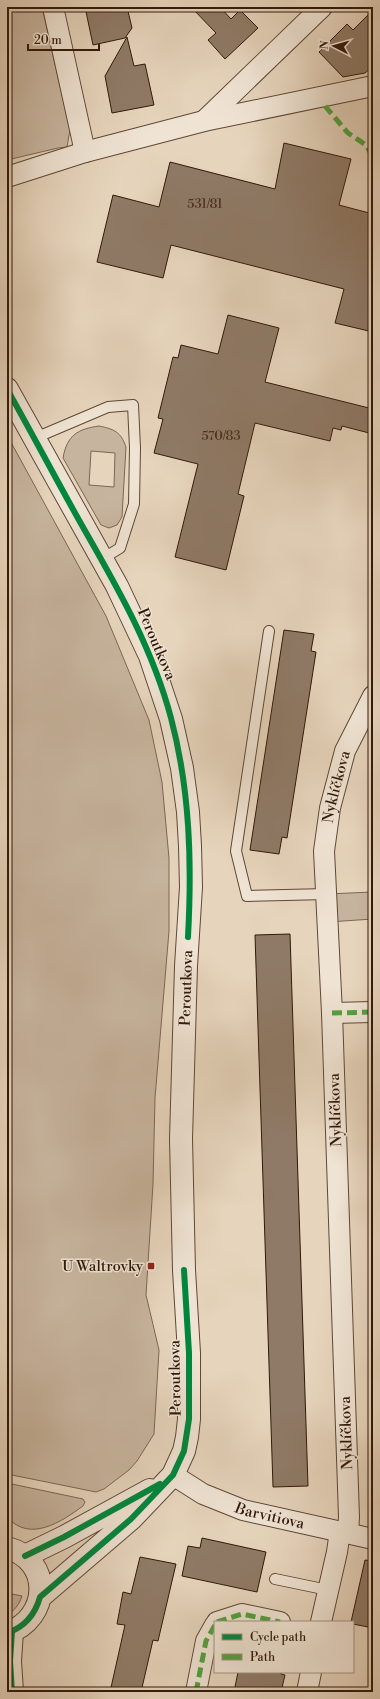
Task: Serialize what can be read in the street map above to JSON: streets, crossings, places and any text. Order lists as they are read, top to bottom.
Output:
{
  "streets": {
    "street": ["Peroutkova", "Nyklíčkova", "Barvitiova"]
  },
  "crossings": [
    ["Peroutkova", "Barvitiova"],
    ["Nyklíčkova", "Barvitiova"]
  ],
  "places": {
    "transit": ["U Waltrovky"]
  },
  "house_numbers": ["531/81", "570/83"],
  "legend": ["Cycle path", "Path"],
  "scale_bar": "20 m",
  "north": "left"
}
